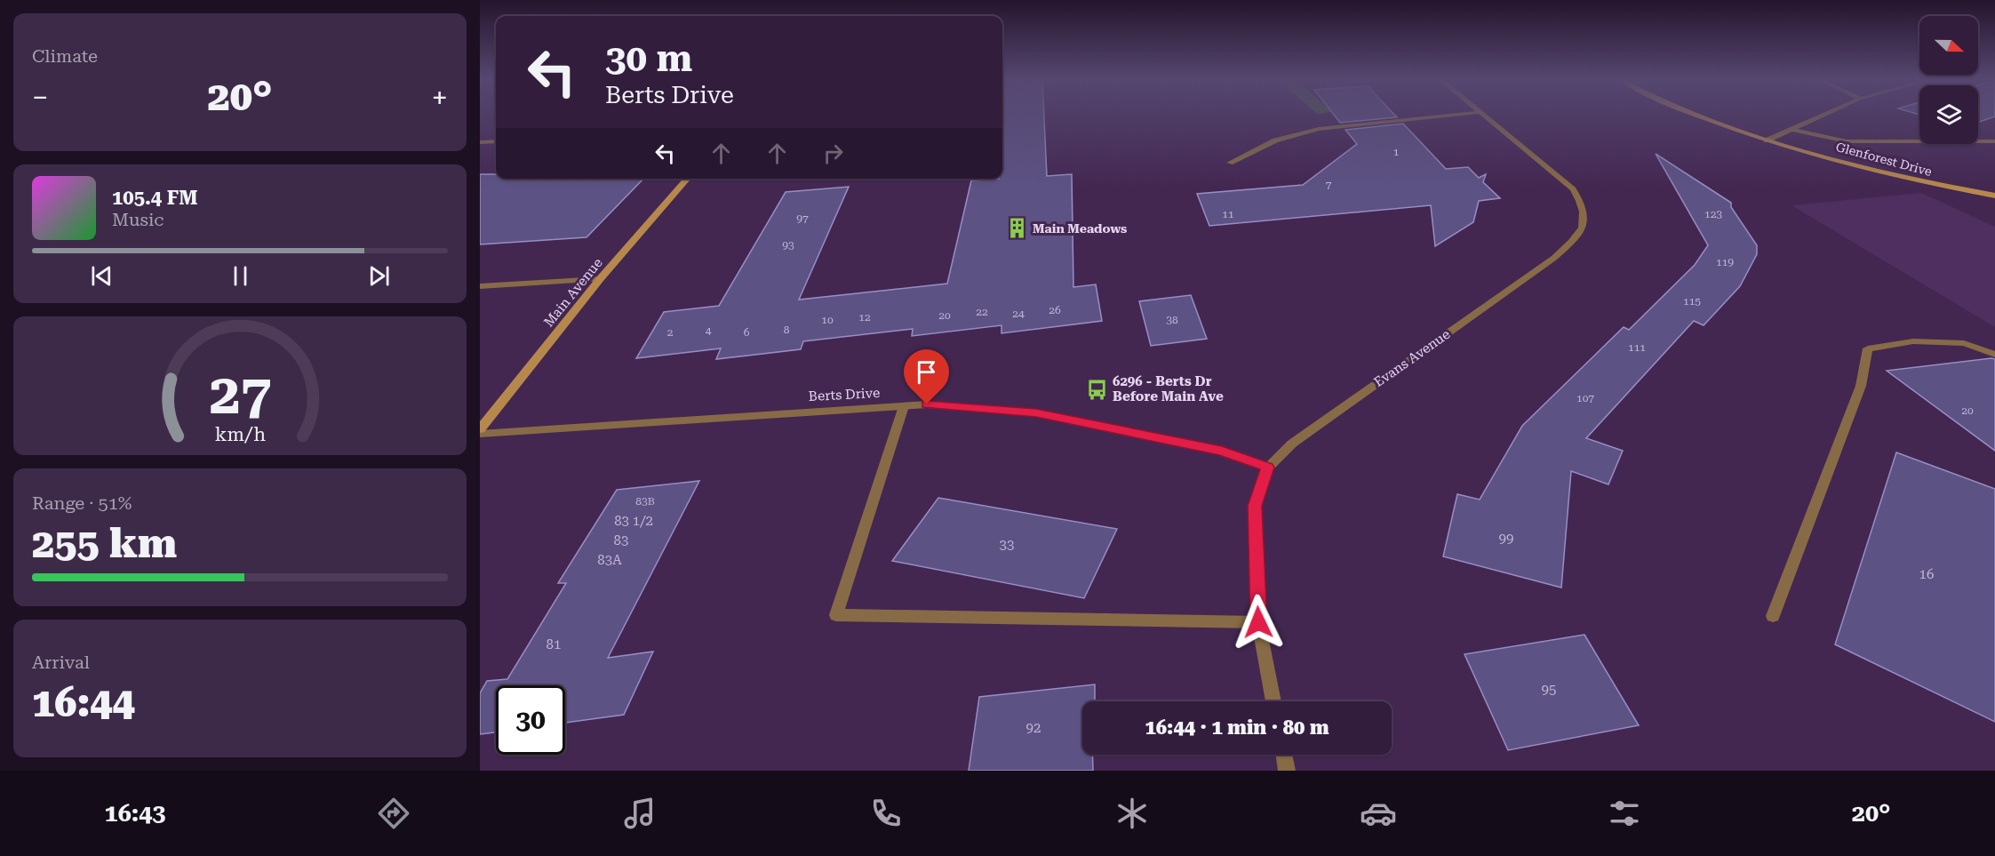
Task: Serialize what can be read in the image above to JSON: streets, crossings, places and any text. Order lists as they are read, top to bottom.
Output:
{
  "streets": {
    "street": [
      "Glenforest Drive",
      "Main Avenue",
      "Evans Avenue",
      "Berts Drive"
    ]
  },
  "crossings": [
    ["Evans Avenue", "Berts Drive"]
  ],
  "places": {
    "building": ["Main Meadows"],
    "bus stop": ["6296 - Berts Dr Before Main Ave"]
  },
  "house_numbers": [
    "1",
    "7",
    "11",
    "123",
    "97",
    "93",
    "119",
    "115",
    "26",
    "22",
    "24",
    "20",
    "12",
    "10",
    "38",
    "8",
    "4",
    "2",
    "6",
    "111",
    "107",
    "20",
    "83B",
    "83 1/2",
    "99",
    "83",
    "33",
    "83A",
    "16",
    "81",
    "95",
    "92"
  ],
  "north": "right",
  "page": {
    "tile": [
      "Climate",
      ["Range · 51%", "255 km"],
      ["Arrival", "16:44"]
    ],
    "turn": ["30 m", "Berts Drive"],
    "heat": ["−", "20°", "+"],
    "song": ["105.4 FM", "Music"],
    "limit": "30",
    "trip": "16:44 · 1 min · 80 m",
    "tabs": ["16:43", "20°"],
    "gauge": ["27", "km/h"]
  }
}
